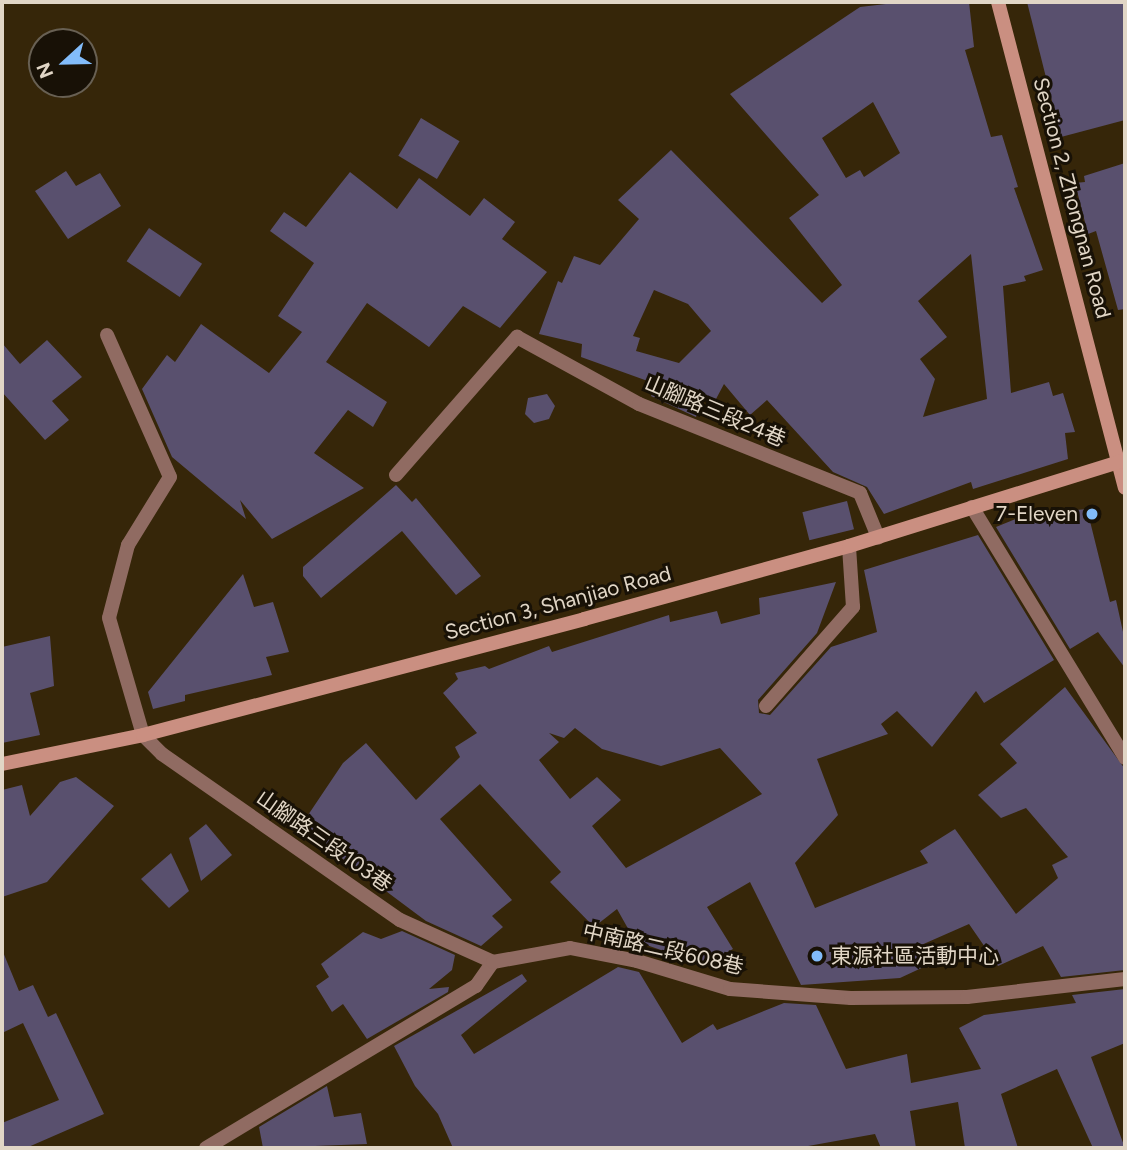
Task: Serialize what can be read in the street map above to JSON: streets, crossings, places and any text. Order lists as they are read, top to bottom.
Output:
{
  "streets": {
    "main road": ["Section 2, Zhongnan Road", "Section 3, Shanjiao Road"],
    "lane": ["山腳路三段24巷", "山腳路三段103巷", "中南路二段608巷"]
  },
  "crossings": [
    ["Section 2, Zhongnan Road", "Section 3, Shanjiao Road"],
    ["山腳路三段24巷", "Section 3, Shanjiao Road"],
    ["Section 3, Shanjiao Road", "山腳路三段103巷"],
    ["山腳路三段103巷", "中南路二段608巷"]
  ],
  "places": ["7-Eleven", "東源社區活動中心"],
  "north": "left"
}
